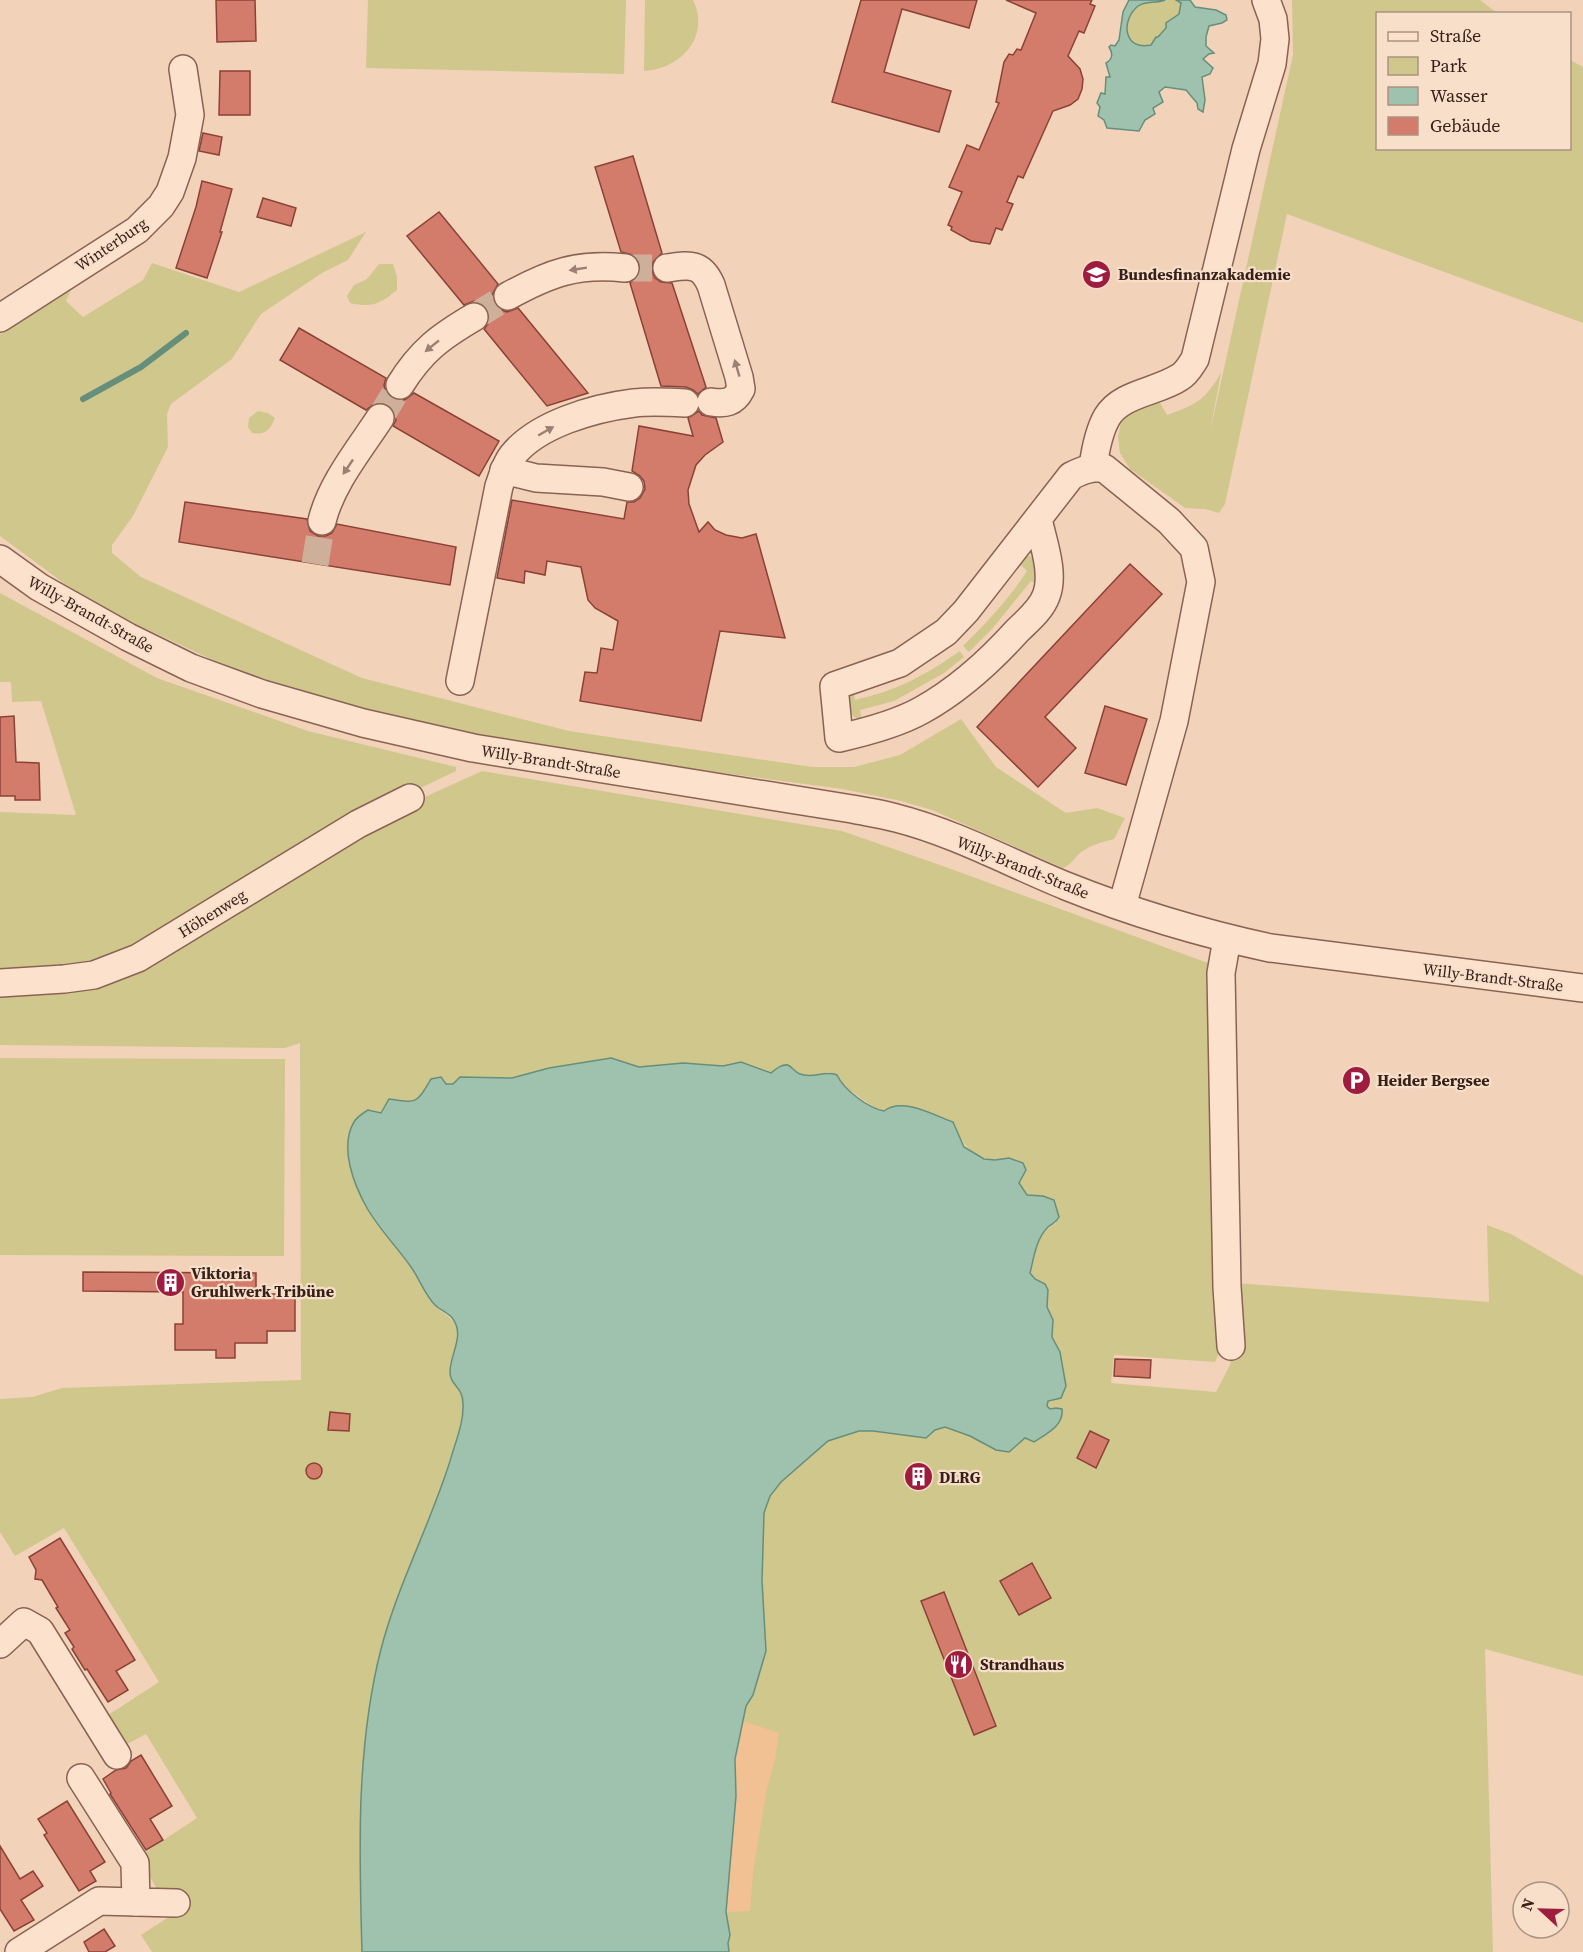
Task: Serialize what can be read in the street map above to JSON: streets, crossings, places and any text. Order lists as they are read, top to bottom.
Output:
{
  "streets": {
    "street": ["Winterburg", "Willy-Brandt-Straße", "Höhenweg"]
  },
  "places": {
    "school or university": ["Bundesfinanzakademie"],
    "parking": ["Heider Bergsee"],
    "building": ["Viktoria Gruhlwerk Tribüne", "DLRG"],
    "restaurant": ["Strandhaus"]
  },
  "legend": [
    "Straße",
    "Park",
    "Wasser",
    "Gebäude"
  ],
  "north": "left"
}
